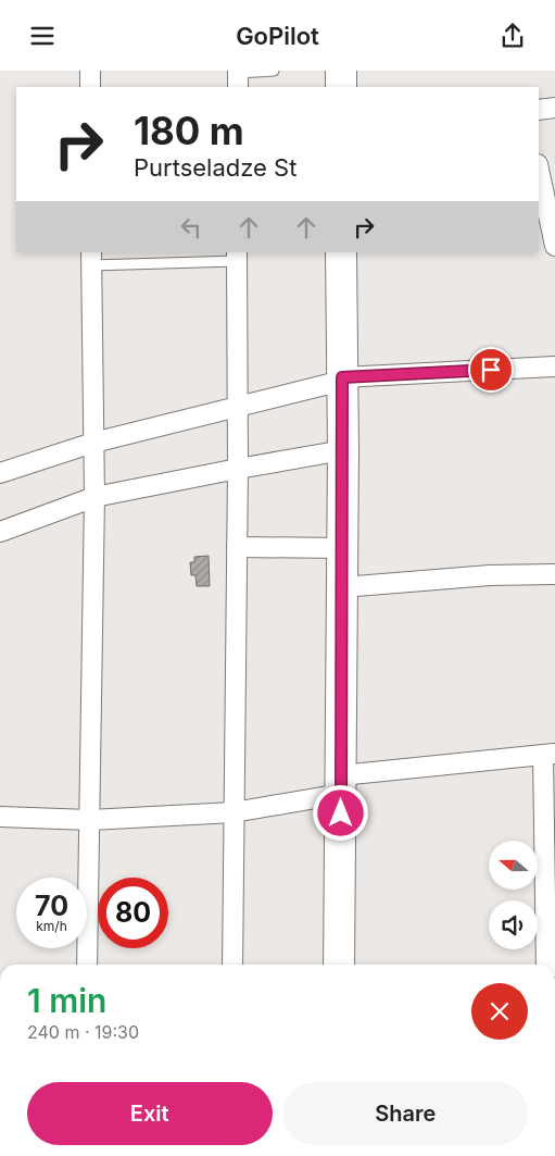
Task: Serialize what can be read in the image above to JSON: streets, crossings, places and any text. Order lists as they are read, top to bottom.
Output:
{
  "north": "left",
  "page": {
    "header": "GoPilot",
    "turn": ["180 m", "Purtseladze St"],
    "speed": "70 km/h",
    "limit": "80",
    "heading": ["1 min", "240 m · 19:30"],
    "buttons": ["Exit", "Share"]
  }
}
